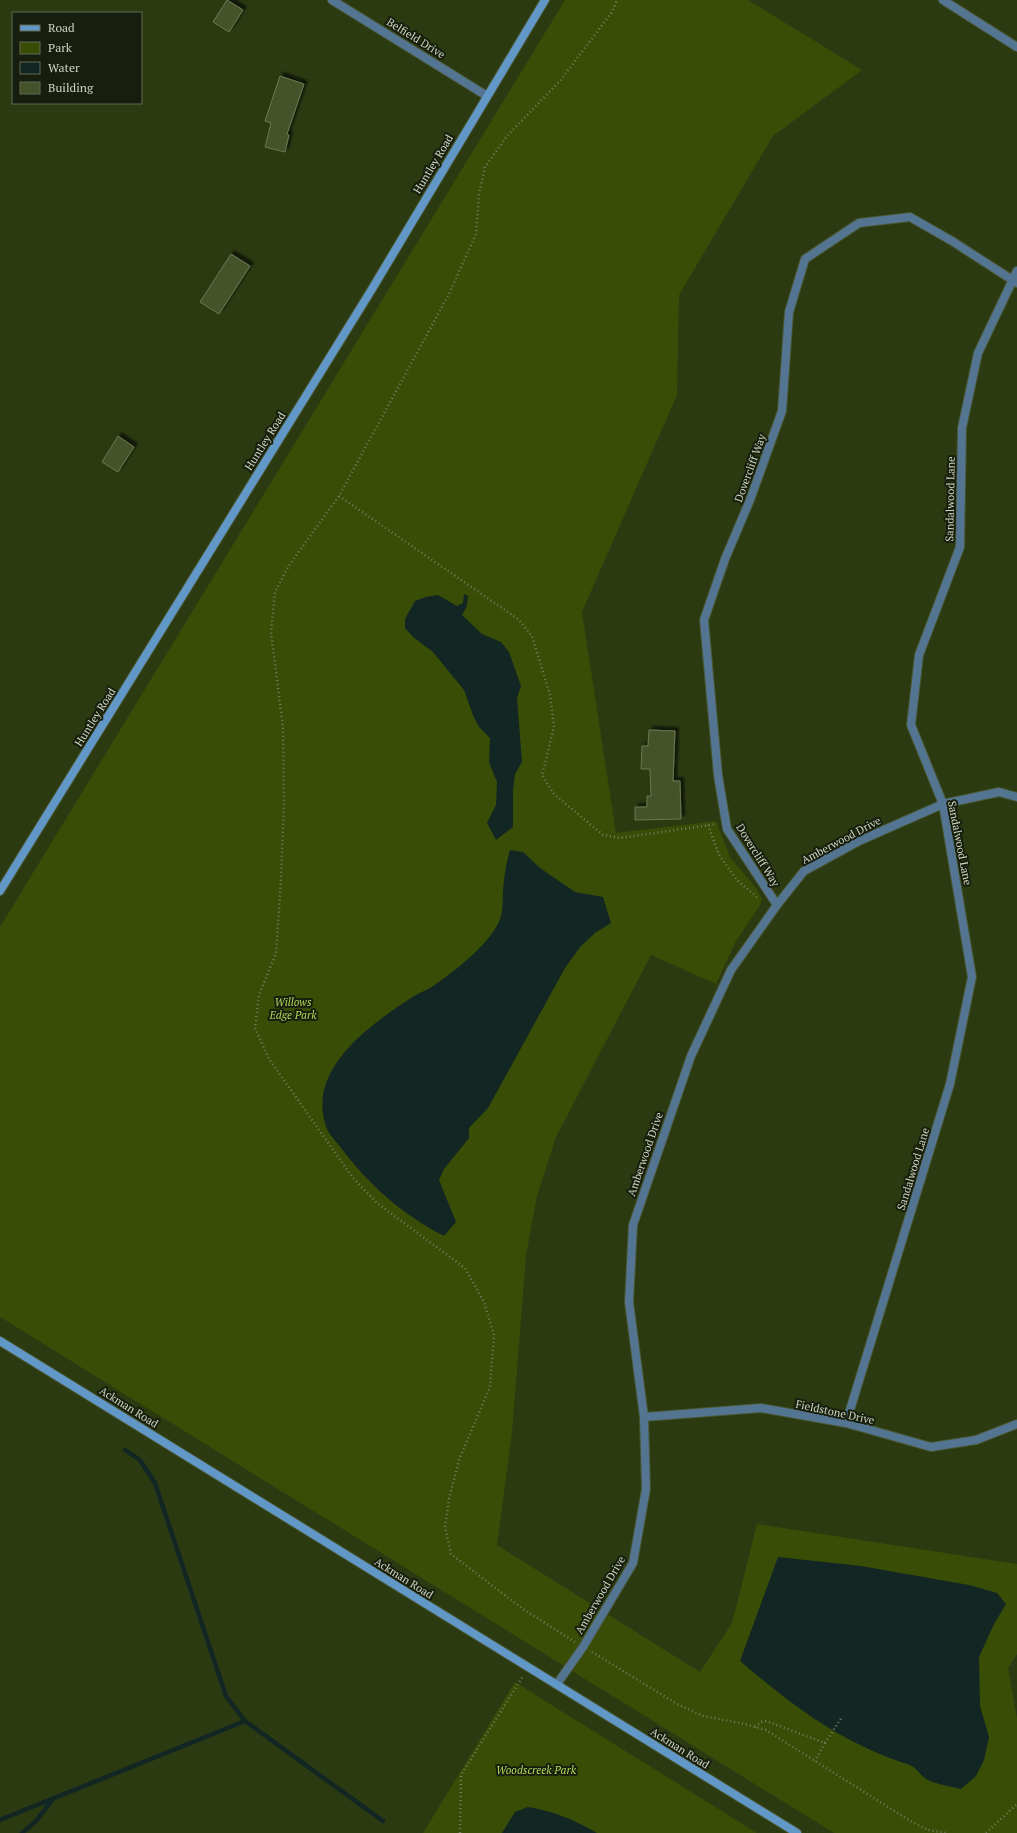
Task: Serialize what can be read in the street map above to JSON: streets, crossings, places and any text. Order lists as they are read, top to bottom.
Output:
{
  "streets": {
    "street": [
      "Belfield Drive",
      "Huntley Road",
      "Dovercliff Way",
      "Sandalwood Lane",
      "Amberwood Drive",
      "Ackman Road",
      "Fieldstone Drive"
    ]
  },
  "crossings": [
    ["Belfield Drive", "Huntley Road"],
    ["Dovercliff Way", "Sandalwood Lane"],
    ["Dovercliff Way", "Amberwood Drive"],
    ["Sandalwood Lane", "Amberwood Drive"],
    ["Sandalwood Lane", "Fieldstone Drive"],
    ["Amberwood Drive", "Ackman Road"],
    ["Amberwood Drive", "Fieldstone Drive"]
  ],
  "parks": ["Willows Edge Park", "Woodscreek Park"],
  "legend": [
    "Road",
    "Park",
    "Water",
    "Building"
  ]
}
